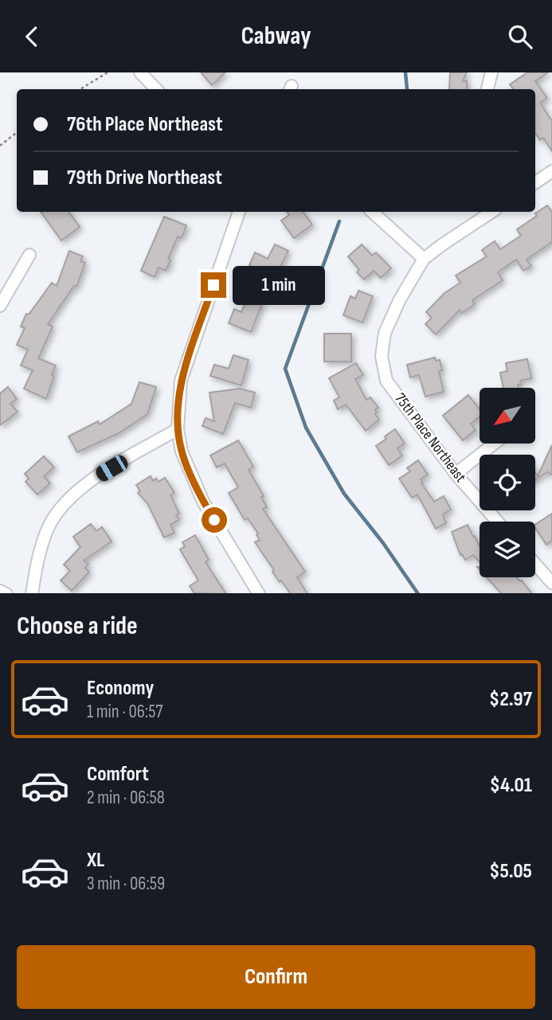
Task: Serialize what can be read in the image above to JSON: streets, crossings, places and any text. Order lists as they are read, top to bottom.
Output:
{
  "streets": {
    "street": ["75th Place Northeast"]
  },
  "north": "bottom left",
  "page": {
    "header": "Cabway",
    "banner": ["76th Place Northeast", "79th Drive Northeast"],
    "bubble": "1 min",
    "heading": "Choose a ride",
    "list": [
      {
        "name": "Economy",
        "note": "1 min · 06:57",
        "value": "$2.97"
      },
      {
        "name": "Comfort",
        "note": "2 min · 06:58",
        "value": "$4.01"
      },
      {
        "name": "XL",
        "note": "3 min · 06:59",
        "value": "$5.05"
      }
    ],
    "buttons": "Confirm"
  }
}
